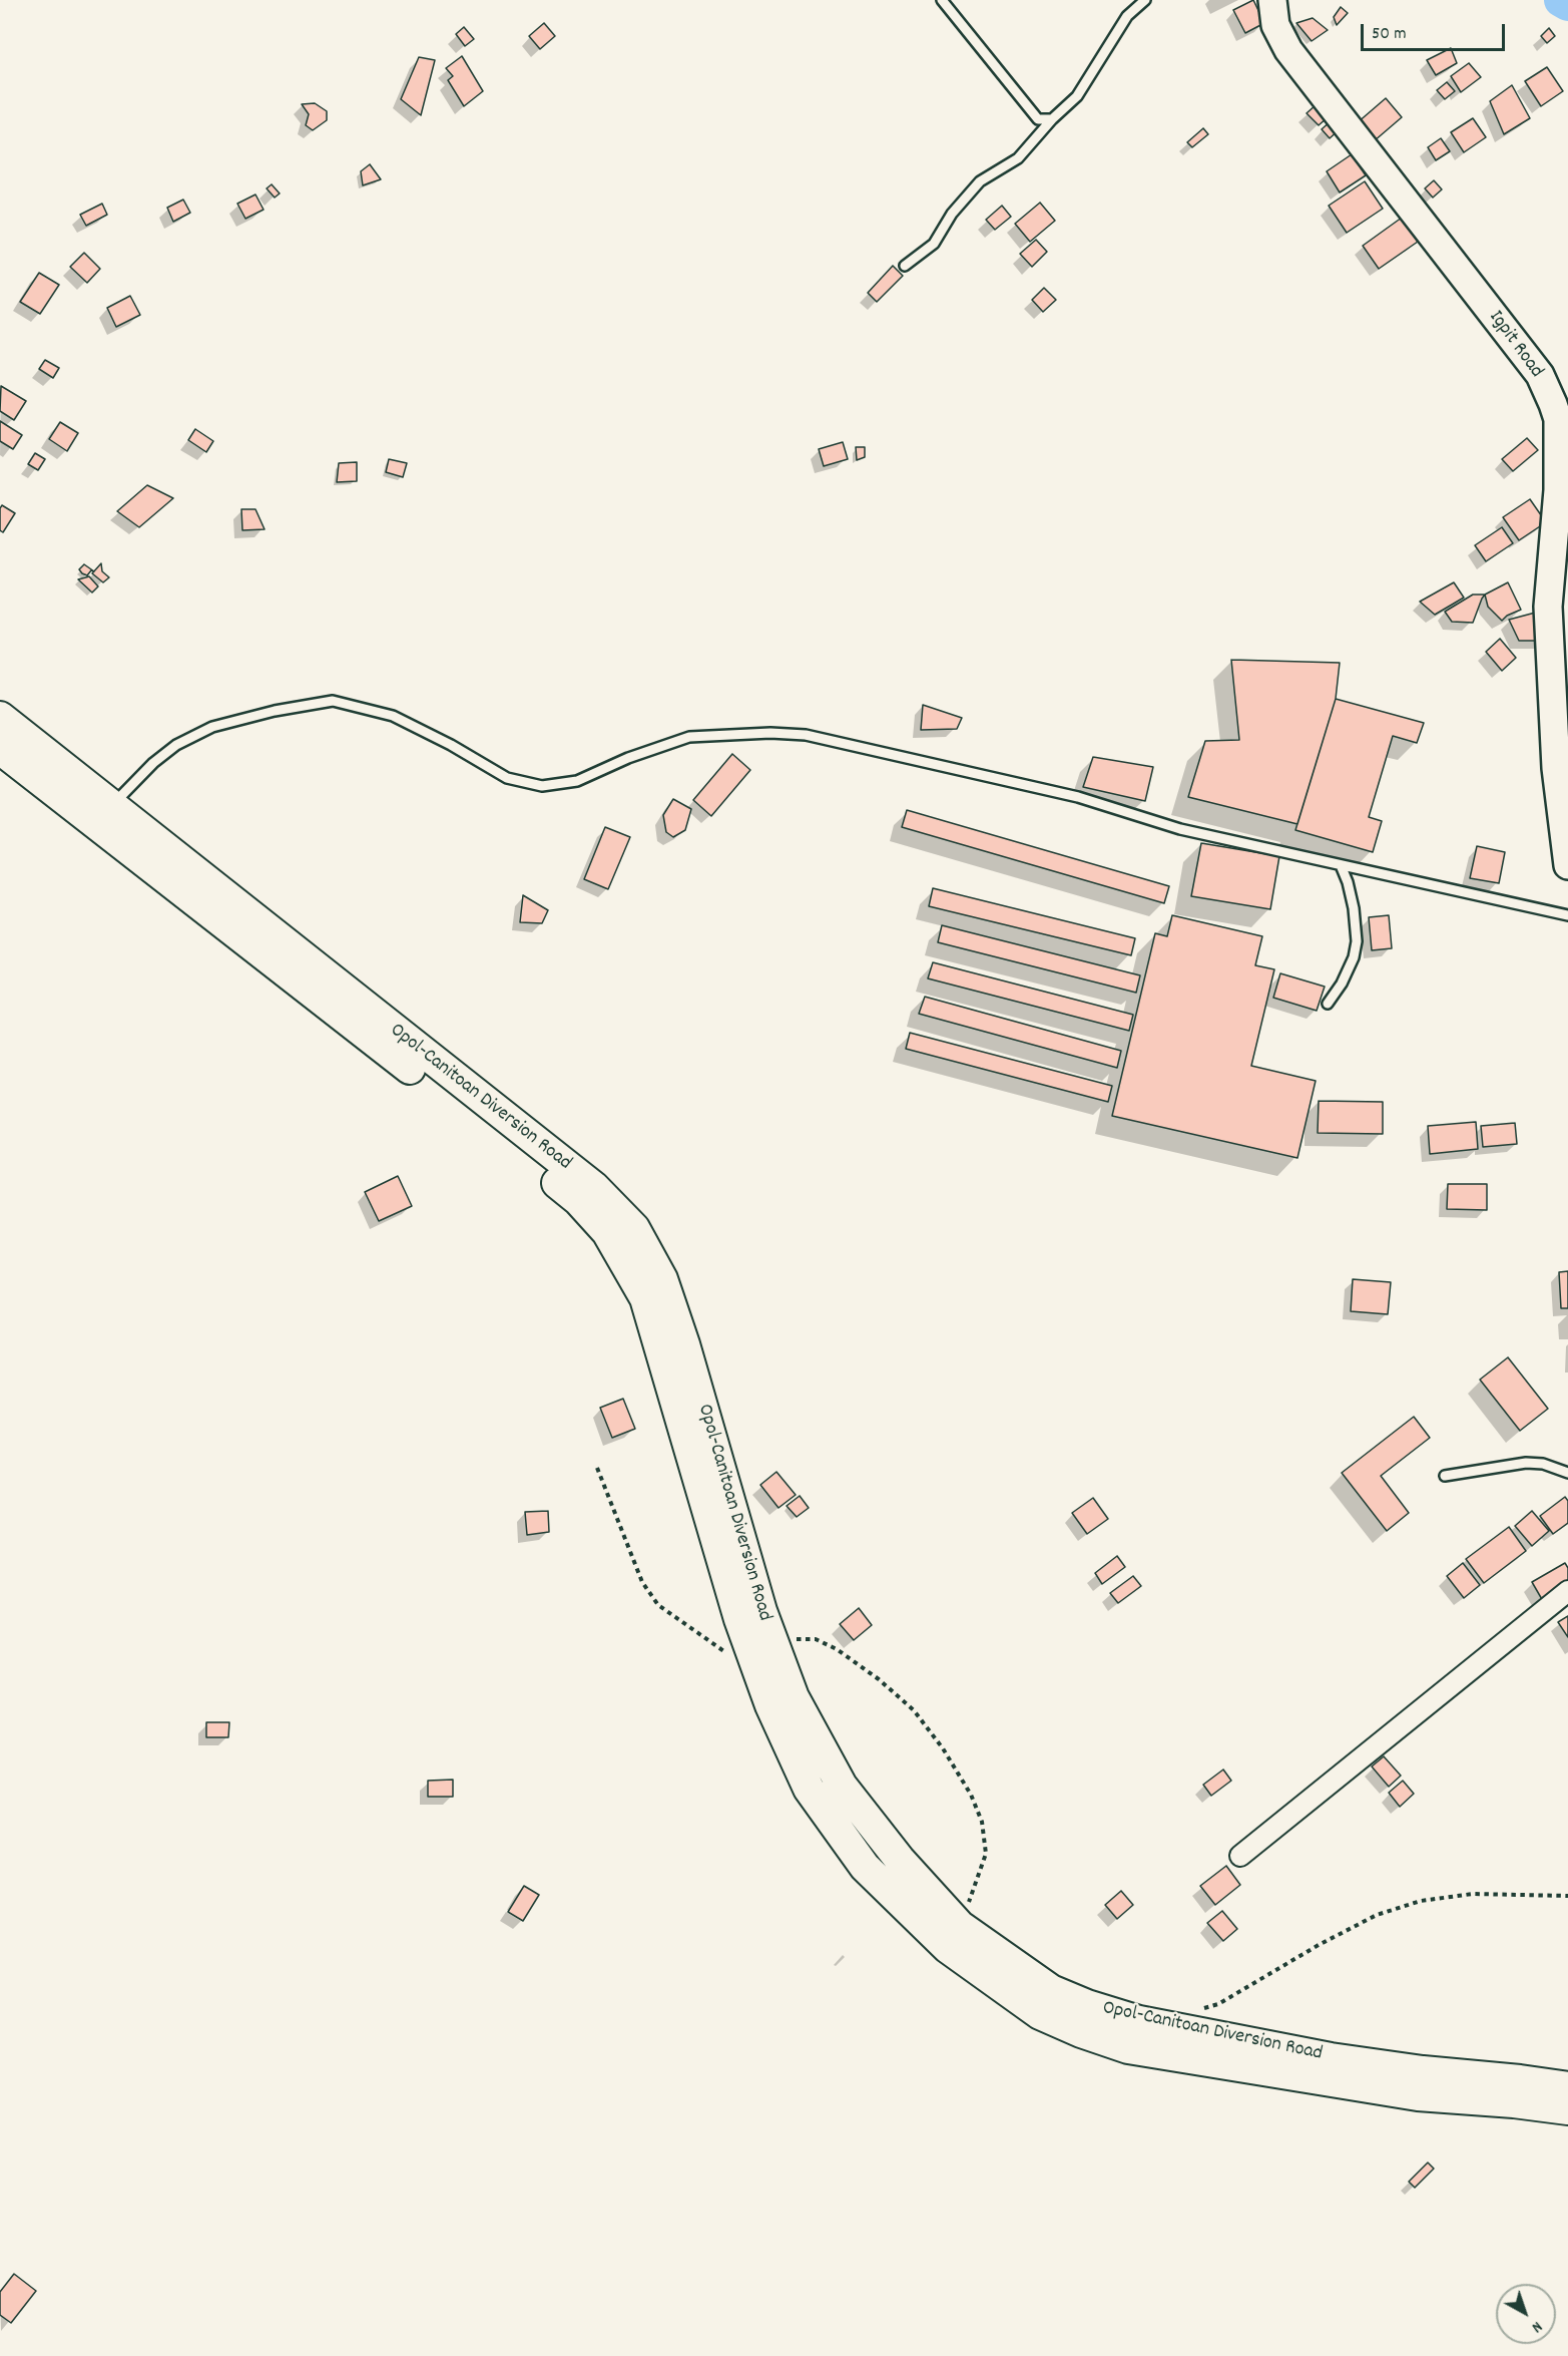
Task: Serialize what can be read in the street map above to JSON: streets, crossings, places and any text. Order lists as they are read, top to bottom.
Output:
{
  "streets": {
    "main road": ["Opol-Canitoan Diversion Road"],
    "street": ["Igpit Road"]
  },
  "scale_bar": "50 m",
  "north": "bottom right"
}
